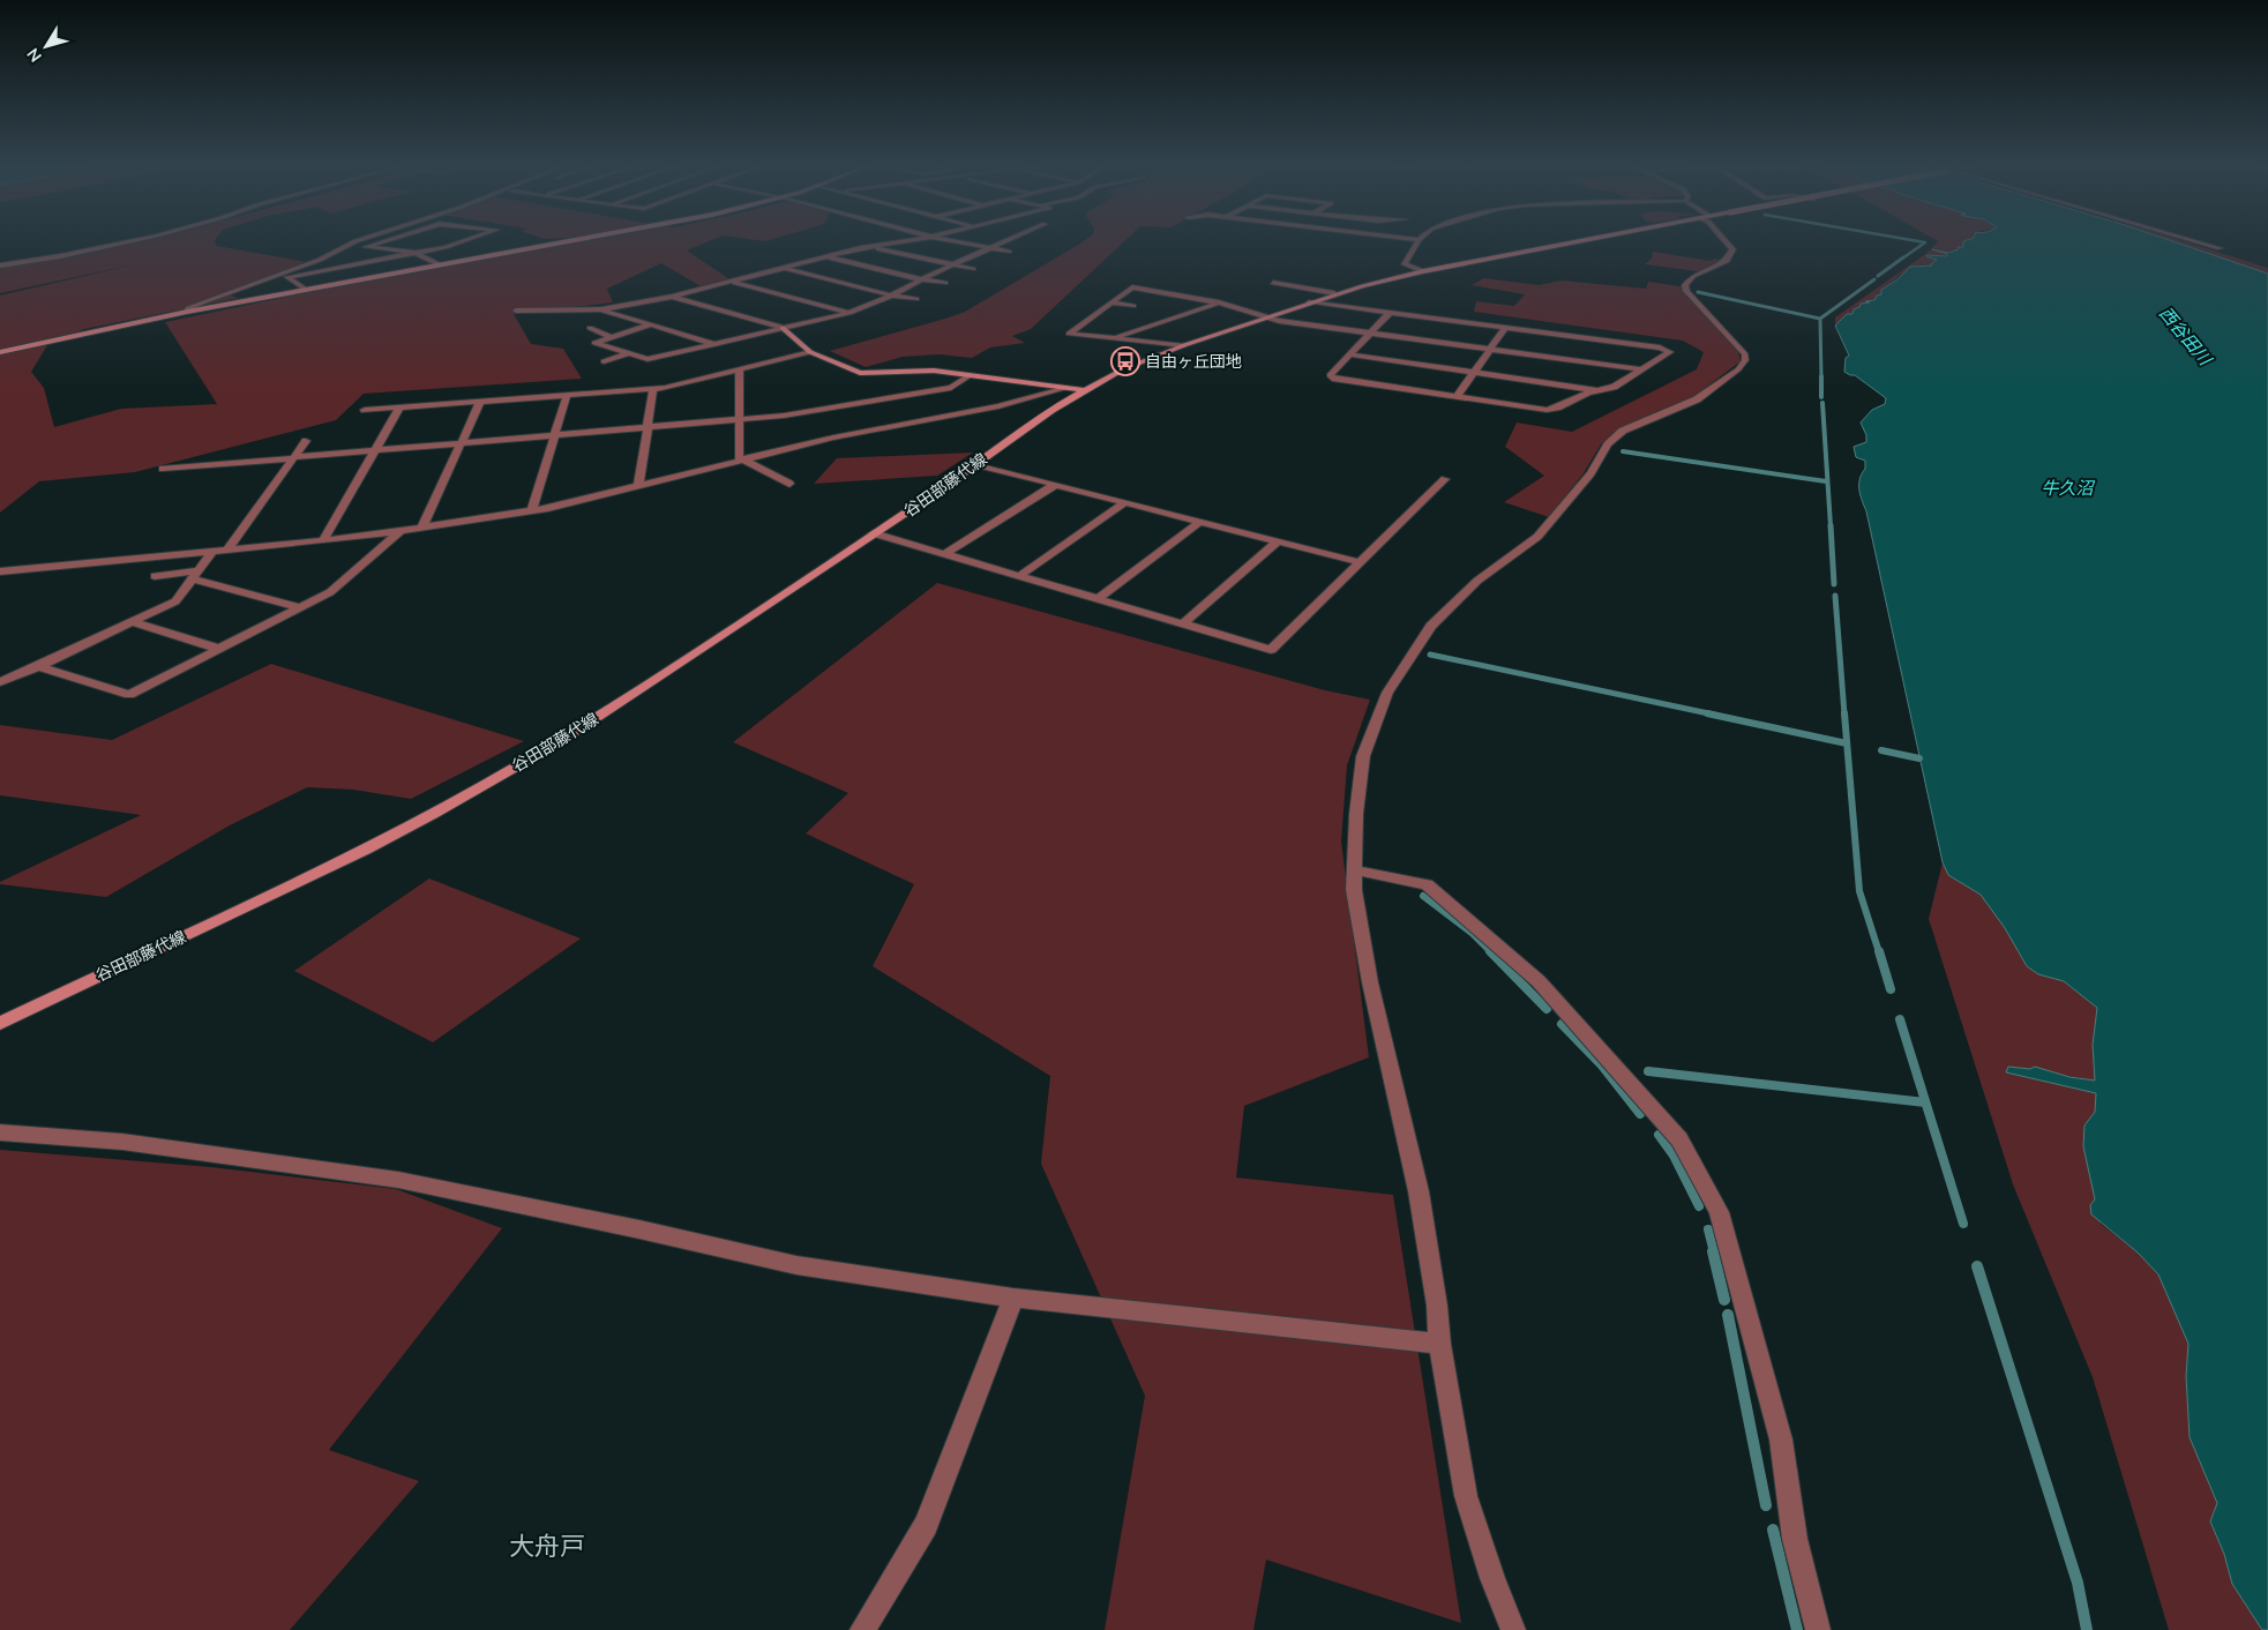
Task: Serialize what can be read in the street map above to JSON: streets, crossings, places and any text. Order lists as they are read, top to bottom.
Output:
{
  "streets": {
    "main road": ["谷田部藤代線"]
  },
  "districts": ["大舟戸"],
  "water": ["西谷田川", "牛久沼"],
  "places": {
    "bus stop": ["自由ヶ丘団地"]
  },
  "north": "bottom left"
}
